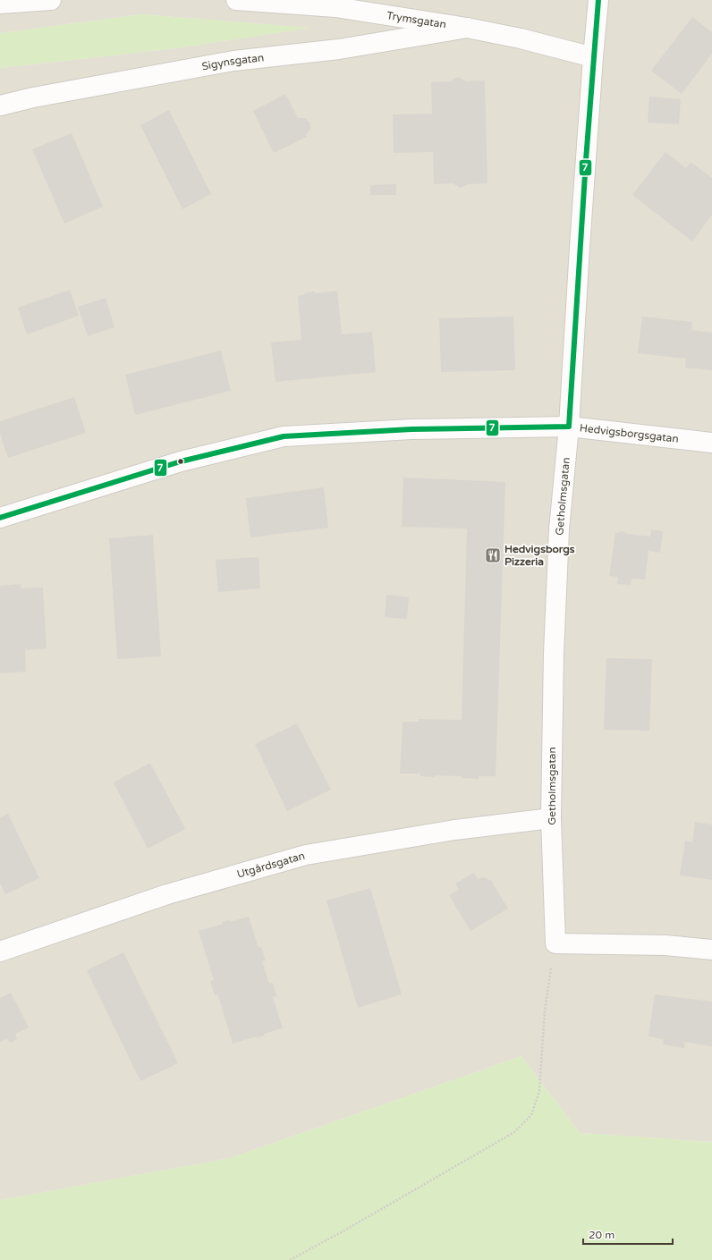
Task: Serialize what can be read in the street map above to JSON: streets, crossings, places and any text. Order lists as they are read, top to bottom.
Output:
{
  "streets": {
    "street": [
      "Trymsgatan",
      "Sigynsgatan",
      "Hedvigsborgsgatan",
      "Getholmsgatan",
      "Utgårdsgatan"
    ]
  },
  "crossings": [
    ["Trymsgatan", "Sigynsgatan"],
    ["Trymsgatan", "Getholmsgatan"],
    ["Hedvigsborgsgatan", "Getholmsgatan"],
    ["Getholmsgatan", "Utgårdsgatan"]
  ],
  "places": {
    "restaurant": ["Hedvigsborgs Pizzeria"]
  },
  "lines": ["transit line 7"],
  "scale_bar": "20 m"
}
